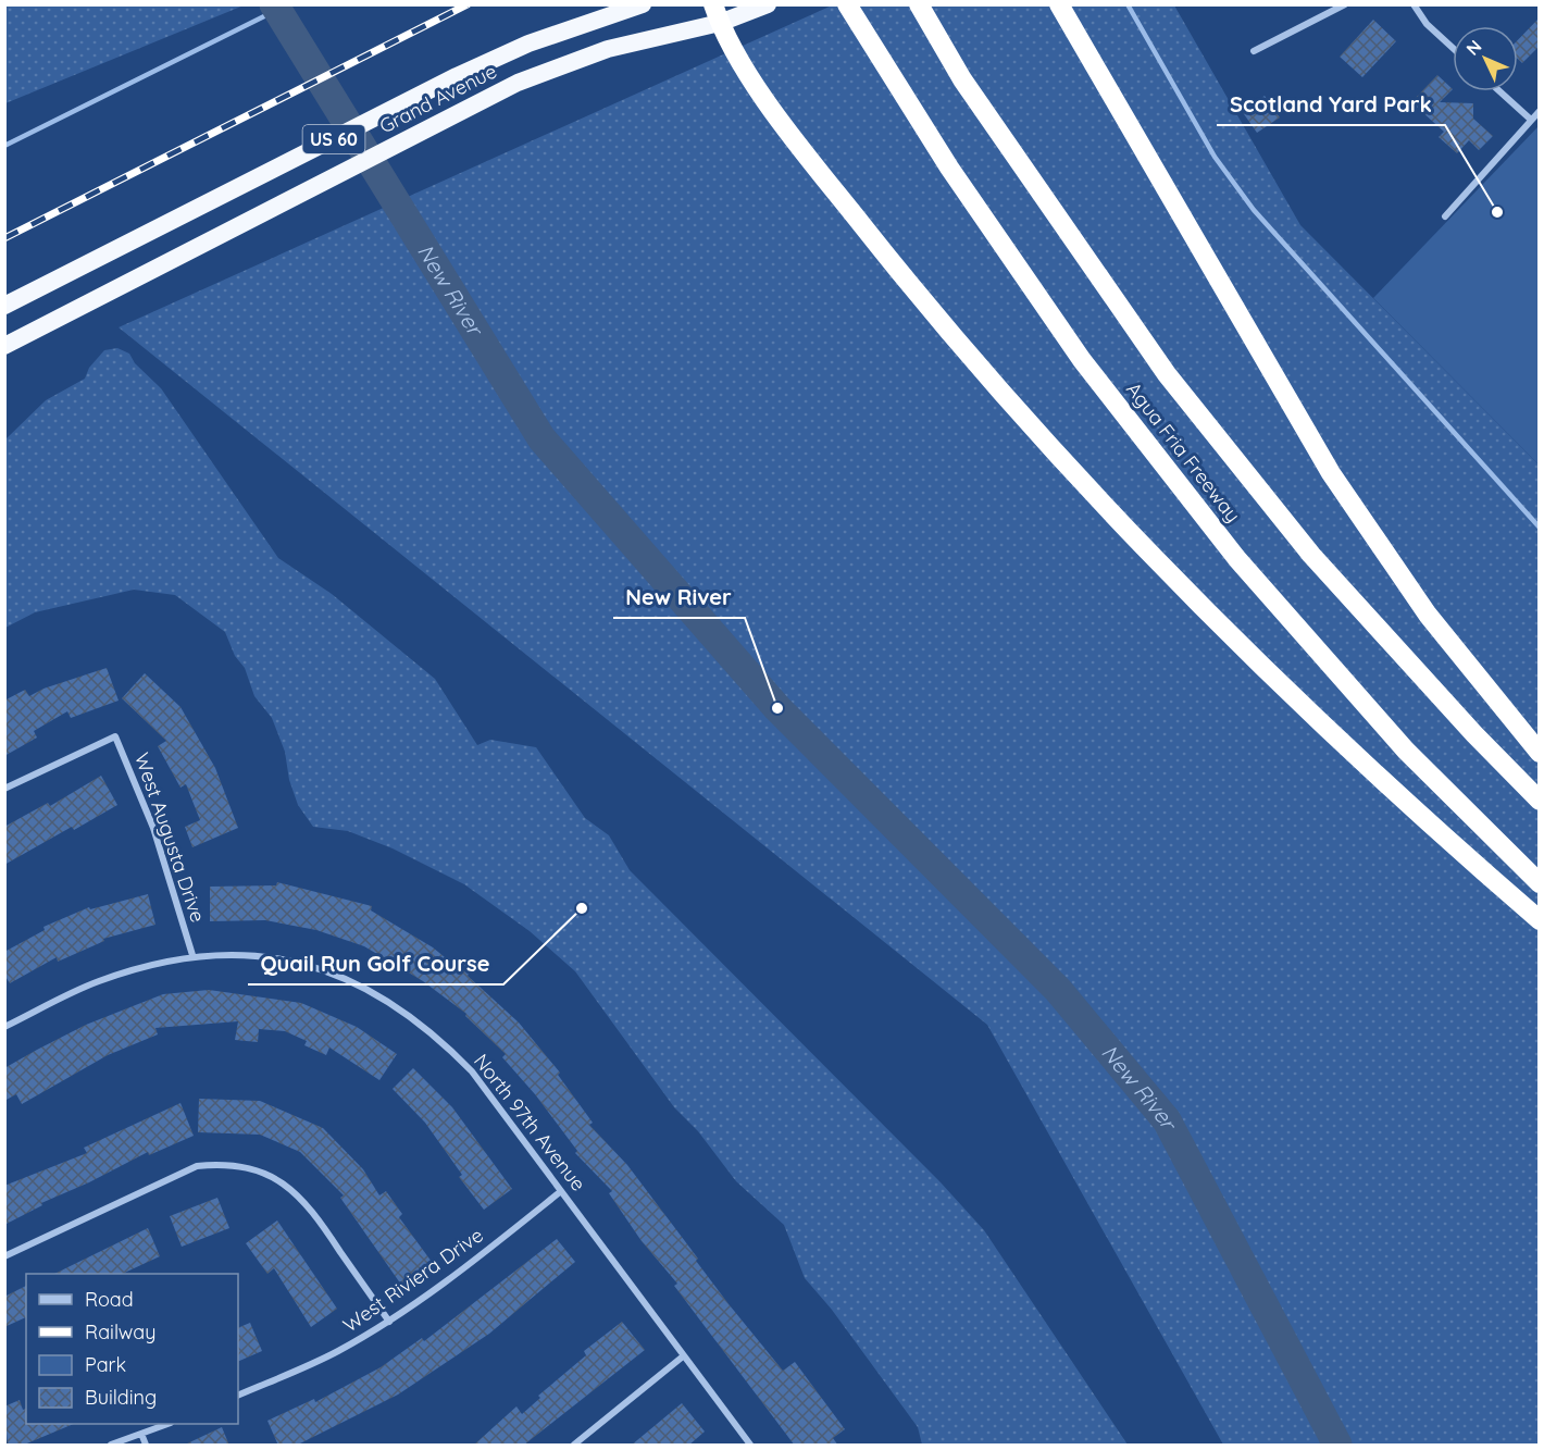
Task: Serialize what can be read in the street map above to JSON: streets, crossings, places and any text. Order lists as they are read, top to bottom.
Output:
{
  "streets": {
    "highway": ["Grand Avenue", "US 60", "Agua Fria Freeway"],
    "street": ["West Augusta Drive", "North 97th Avenue", "West Riviera Drive"]
  },
  "crossings": [
    ["West Augusta Drive", "North 97th Avenue"],
    ["North 97th Avenue", "West Riviera Drive"]
  ],
  "water": ["New River"],
  "places": ["Scotland Yard Park", "New River", "Quail Run Golf Course"],
  "legend": [
    "Road",
    "Railway",
    "Park",
    "Building"
  ],
  "north": "top left"
}
